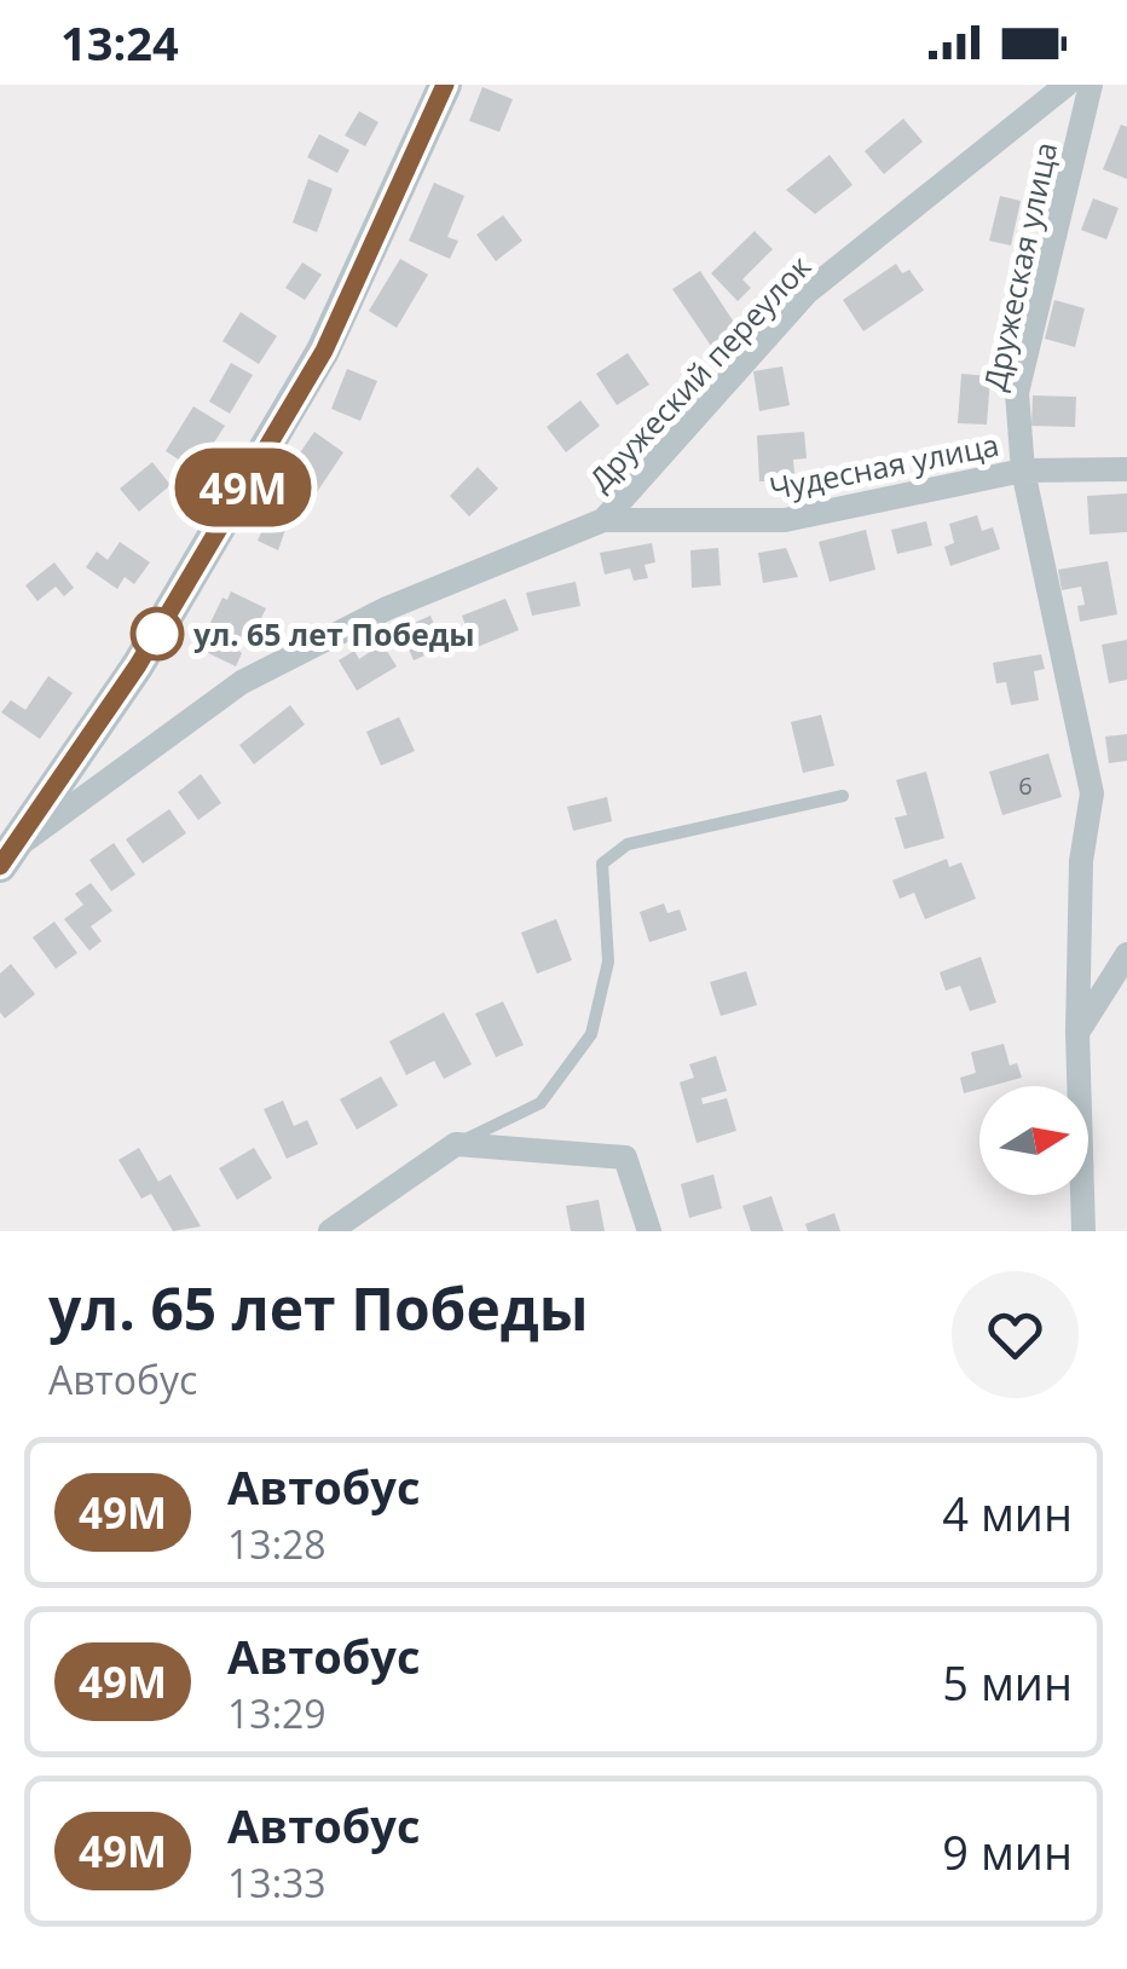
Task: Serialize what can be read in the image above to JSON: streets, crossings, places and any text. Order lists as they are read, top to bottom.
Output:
{
  "streets": {
    "street": ["Дружеская улица", "Дружеский переулок", "Чудесная улица"]
  },
  "crossings": [
    ["Дружеская улица", "Чудесная улица"],
    ["Дружеский переулок", "Чудесная улица"]
  ],
  "places": ["ул. 65 лет Победы"],
  "lines": ["bus line 49М"],
  "house_numbers": ["6"],
  "north": "right",
  "page": {
    "status": "13:24",
    "on_map": "49М",
    "heading": ["ул. 65 лет Победы", "Автобус"],
    "list": [
      {
        "mark": "49М",
        "name": "Автобус",
        "note": "13:28",
        "value": "4 мин"
      },
      {
        "mark": "49М",
        "name": "Автобус",
        "note": "13:29",
        "value": "5 мин"
      },
      {
        "mark": "49М",
        "name": "Автобус",
        "note": "13:33",
        "value": "9 мин"
      }
    ]
  }
}
